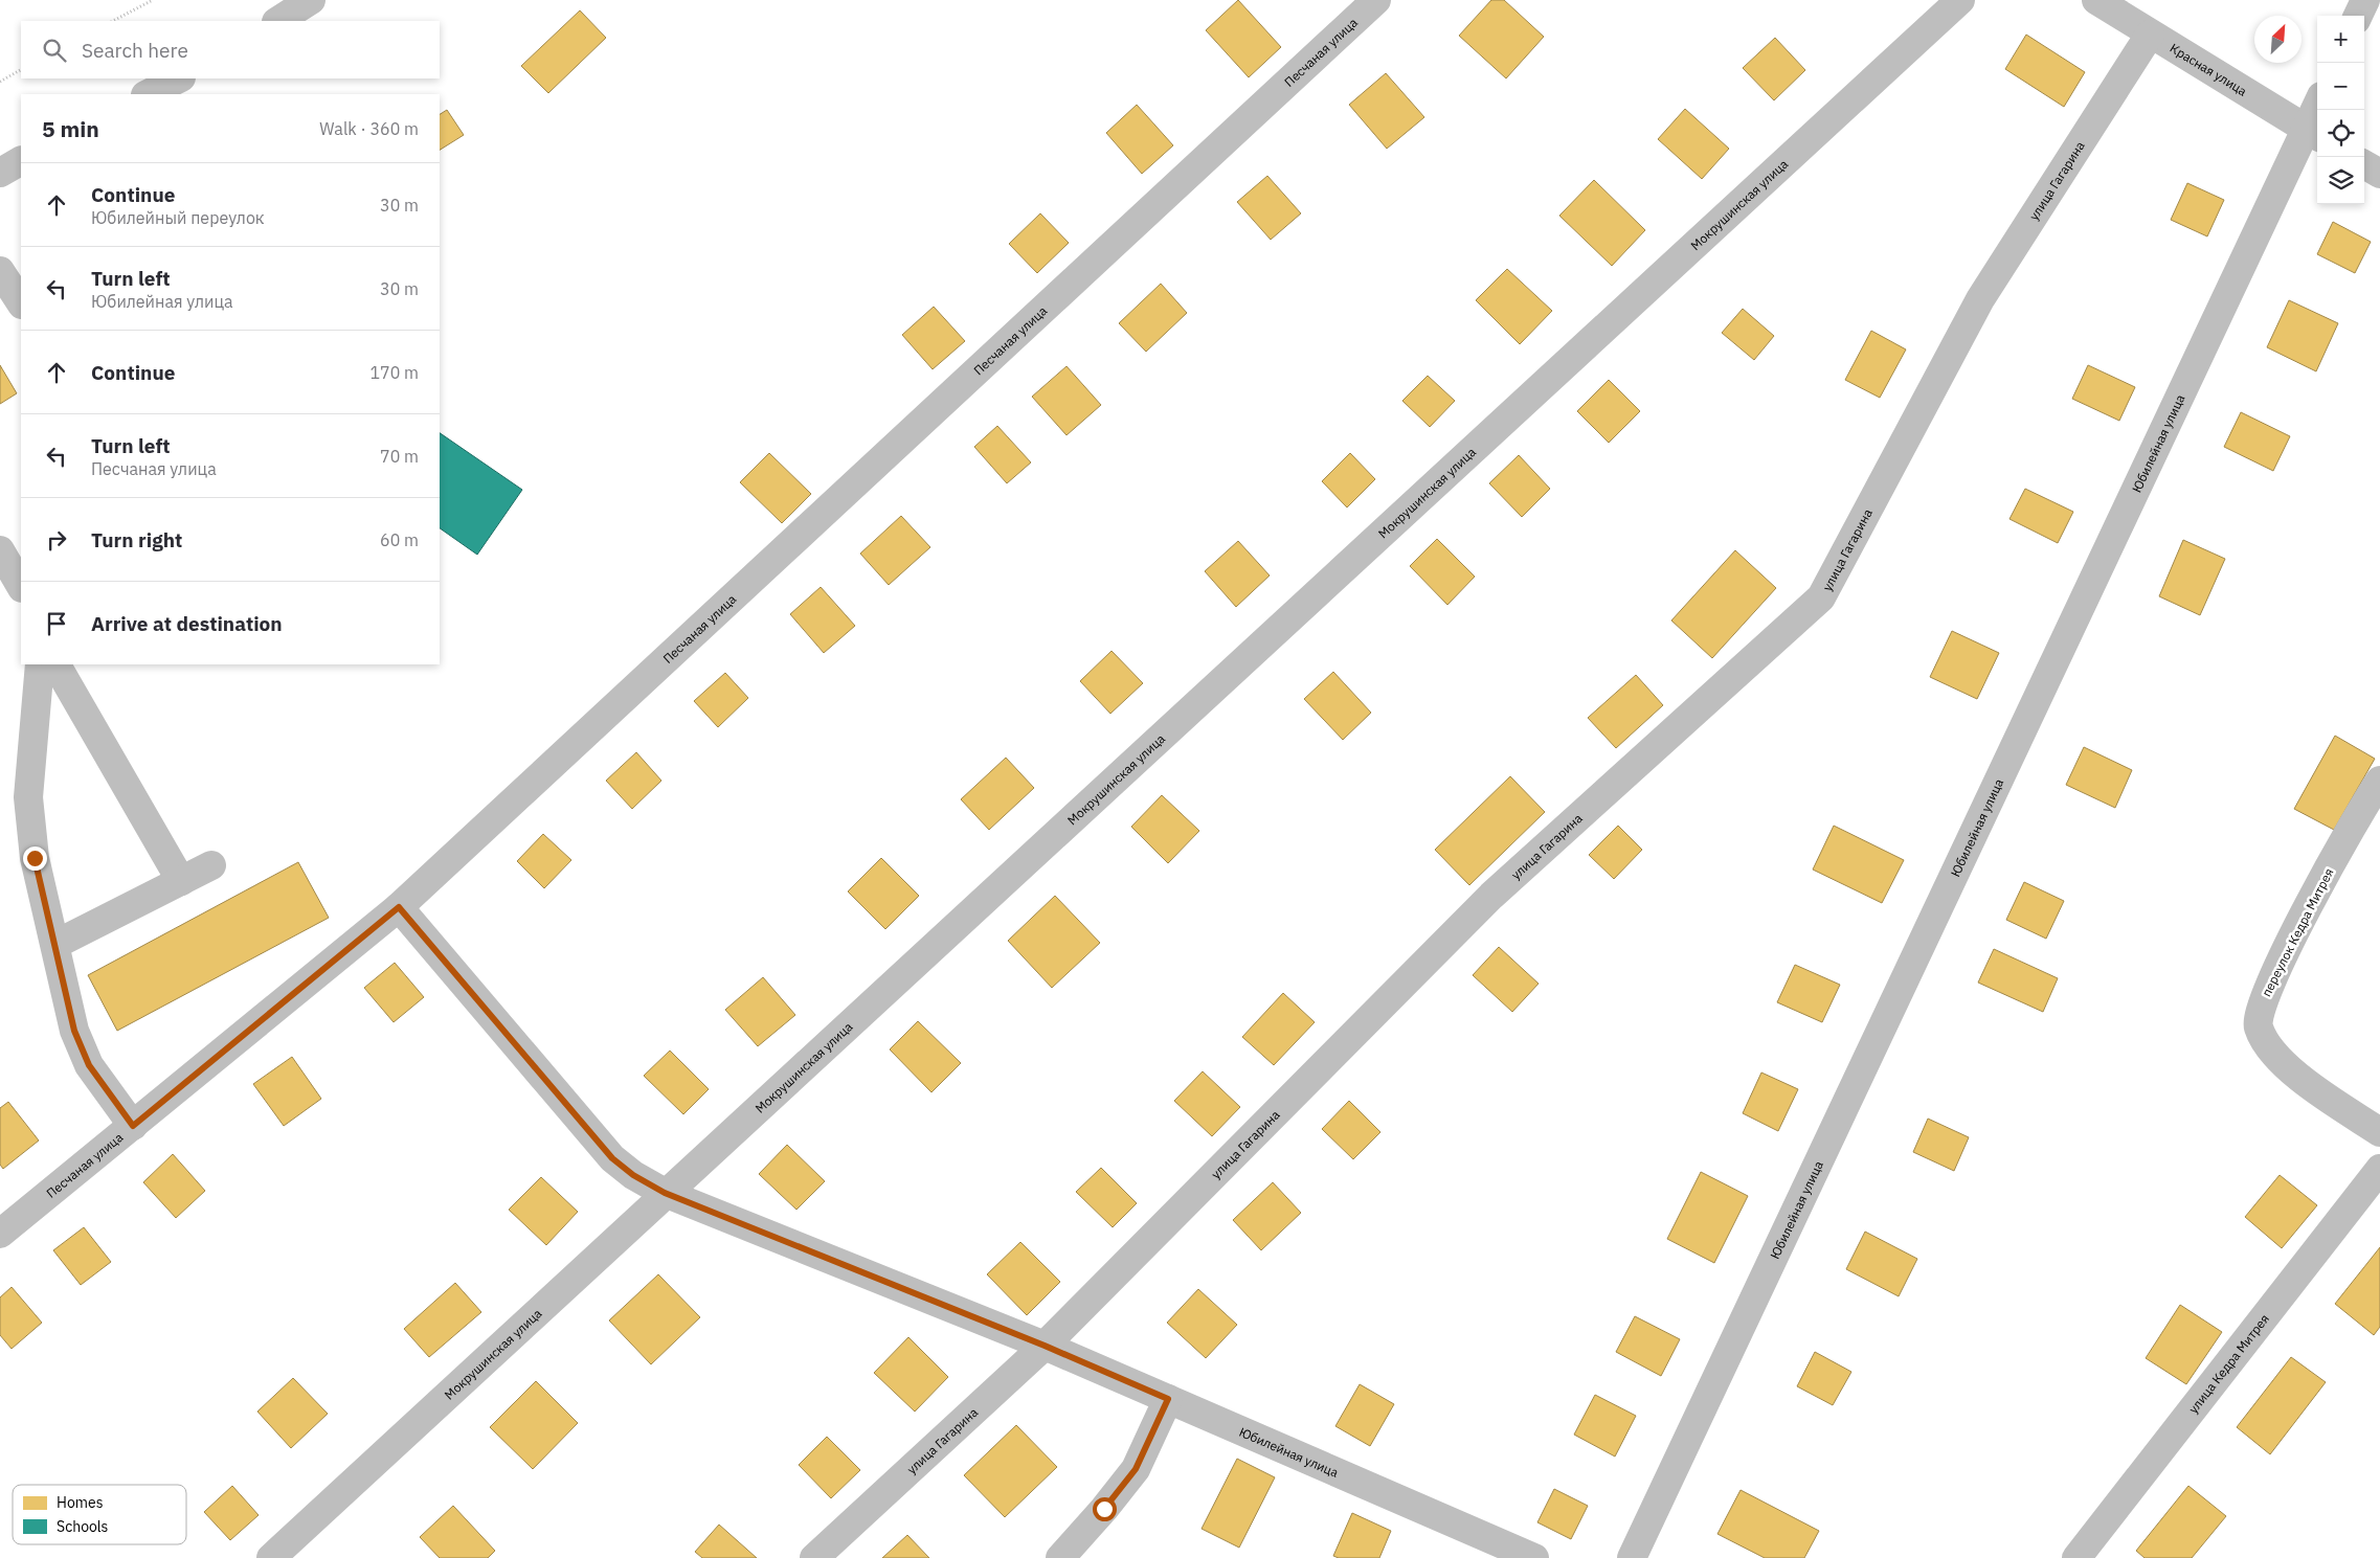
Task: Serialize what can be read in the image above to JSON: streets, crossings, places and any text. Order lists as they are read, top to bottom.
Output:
{
  "streets": {
    "street": [
      "Песчаная улица",
      "Красная улица",
      "улица Гагарина",
      "Мокрушинская улица",
      "Юбилейная улица",
      "переулок Кедра Митрея",
      "улица Кедра Митрея"
    ]
  },
  "crossings": [
    ["Песчаная улица", "Юбилейная улица"],
    ["Красная улица", "улица Гагарина"],
    ["Красная улица", "Юбилейная улица"],
    ["улица Гагарина", "Юбилейная улица"],
    ["Мокрушинская улица", "Юбилейная улица"]
  ],
  "legend": ["Homes", "Schools"],
  "north": "top right",
  "page": {
    "map_buttons": ["+", "−"],
    "search": "Search here",
    "heading": ["5 min", "Walk · 360 m"],
    "list": [
      ["Continue", "Юбилейный переулок", "30 m"],
      ["Turn left", "Юбилейная улица", "30 m"],
      ["Continue", "170 m"],
      ["Turn left", "Песчаная улица", "70 m"],
      ["Turn right", "60 m"],
      "Arrive at destination"
    ]
  }
}
